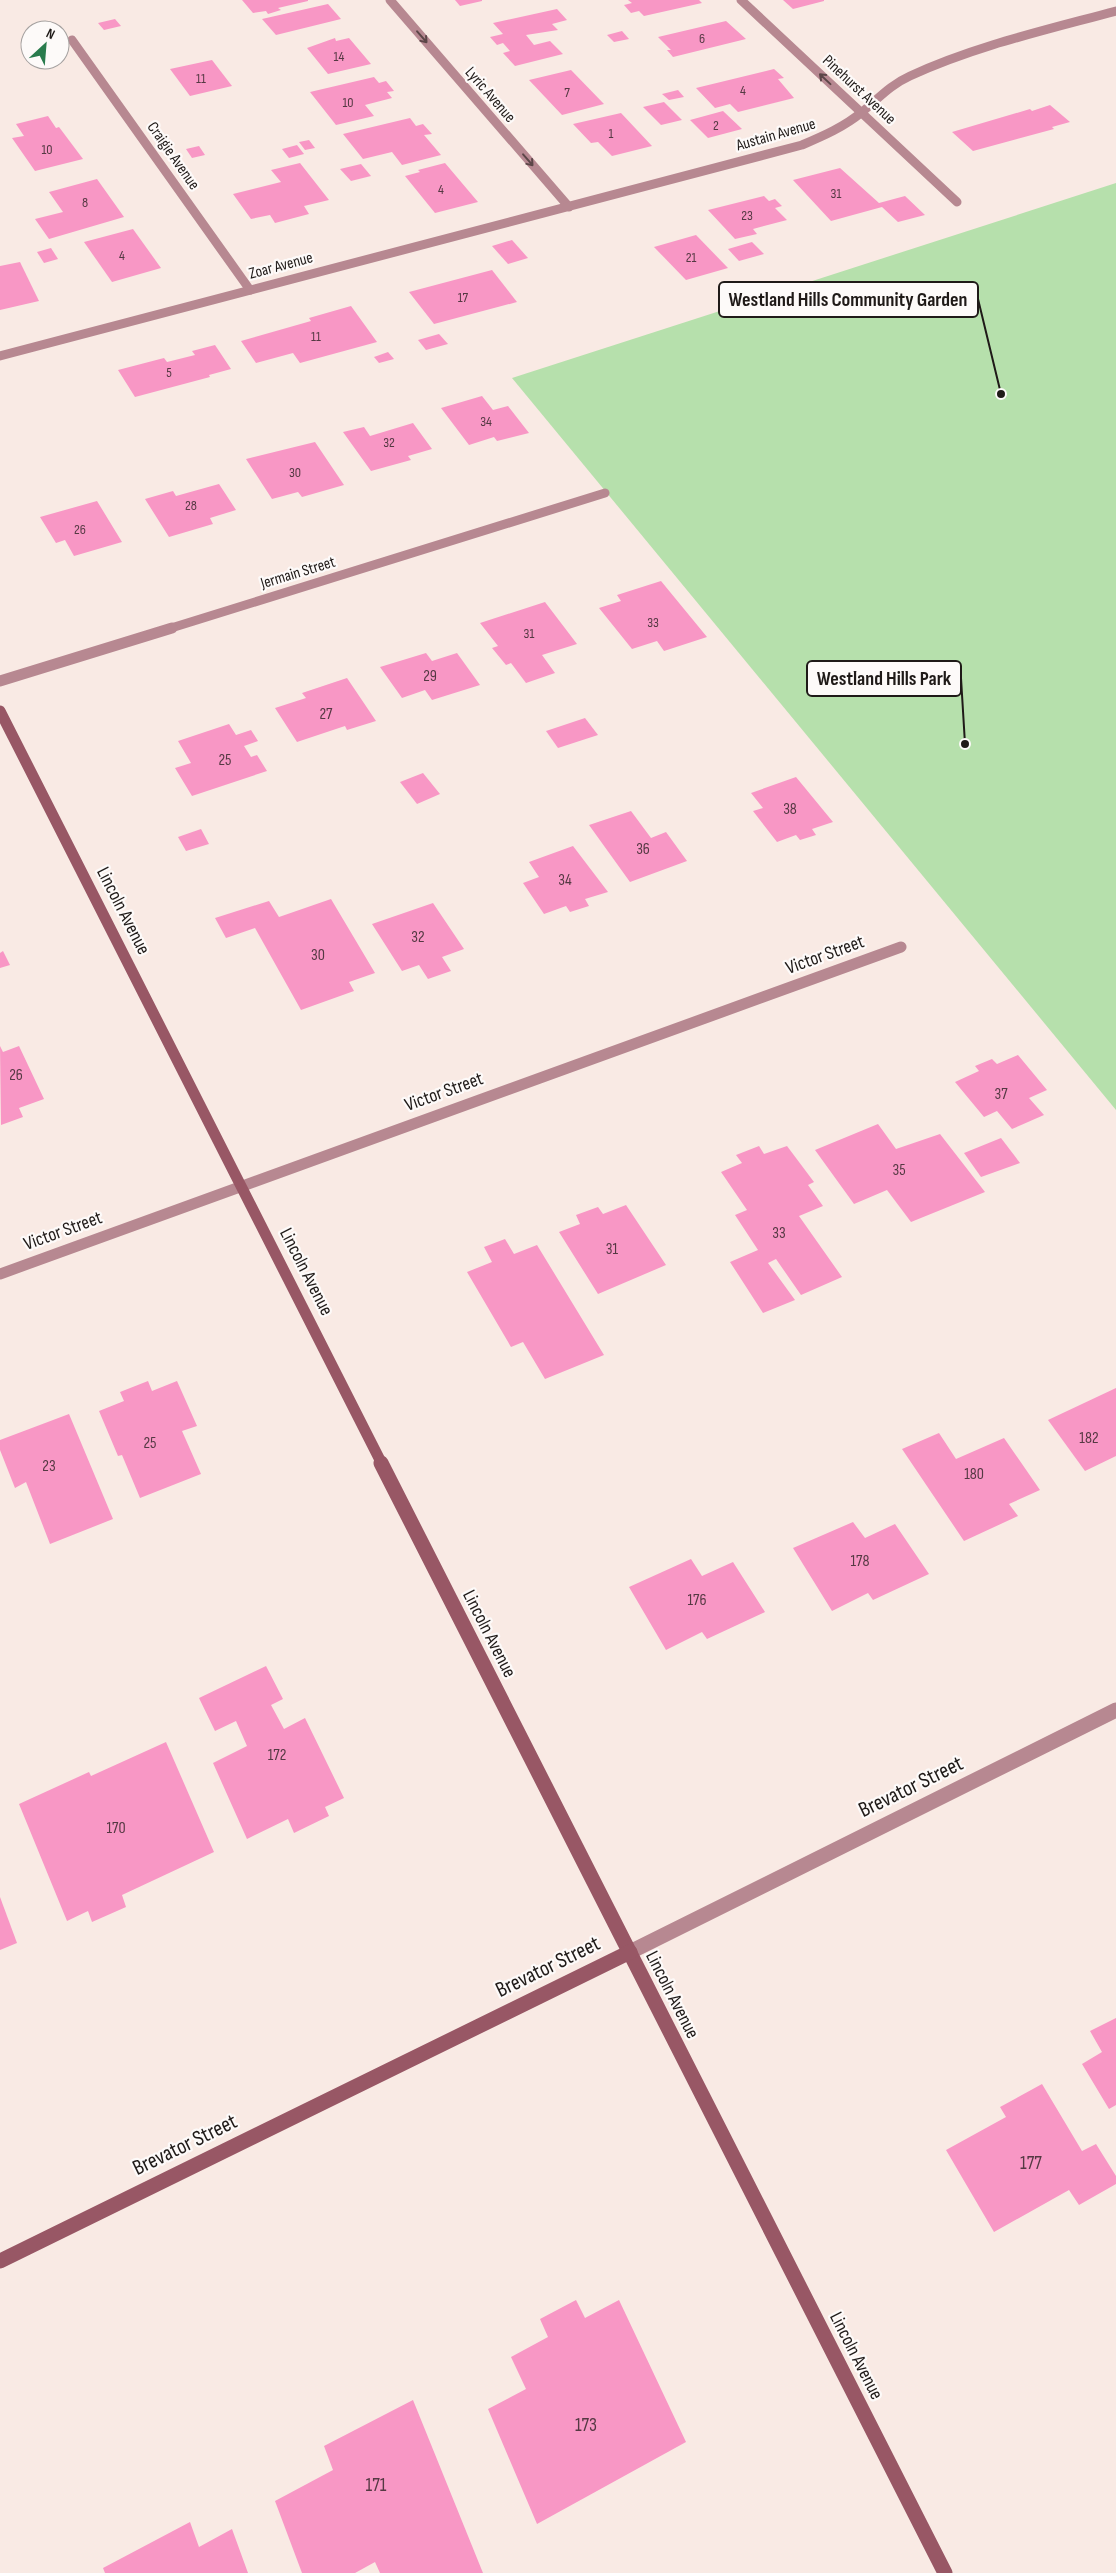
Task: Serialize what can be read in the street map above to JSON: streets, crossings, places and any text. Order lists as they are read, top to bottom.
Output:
{
  "streets": {
    "street": [
      "Pinehurst Avenue",
      "Lyric Avenue",
      "Austain Avenue",
      "Craigie Avenue",
      "Zoar Avenue",
      "Jermain Street",
      "Lincoln Avenue",
      "Victor Street",
      "Brevator Street"
    ]
  },
  "crossings": [
    ["Pinehurst Avenue", "Austain Avenue"],
    ["Lyric Avenue", "Austain Avenue"],
    ["Lyric Avenue", "Zoar Avenue"],
    ["Austain Avenue", "Zoar Avenue"],
    ["Craigie Avenue", "Zoar Avenue"],
    ["Lincoln Avenue", "Victor Street"],
    ["Lincoln Avenue", "Brevator Street"]
  ],
  "one_way": ["Pinehurst Avenue", "Lyric Avenue"],
  "places": ["Westland Hills Community Garden", "Westland Hills Park"],
  "house_numbers": [
    "6",
    "14",
    "11",
    "4",
    "7",
    "10",
    "2",
    "1",
    "10",
    "4",
    "31",
    "8",
    "23",
    "4",
    "21",
    "17",
    "11",
    "5",
    "34",
    "32",
    "30",
    "28",
    "26",
    "33",
    "31",
    "29",
    "27",
    "25",
    "38",
    "36",
    "34",
    "32",
    "30",
    "26",
    "37",
    "35",
    "33",
    "31",
    "182",
    "25",
    "23",
    "180",
    "178",
    "176",
    "172",
    "170",
    "177",
    "173",
    "171"
  ],
  "north": "top right"
}
